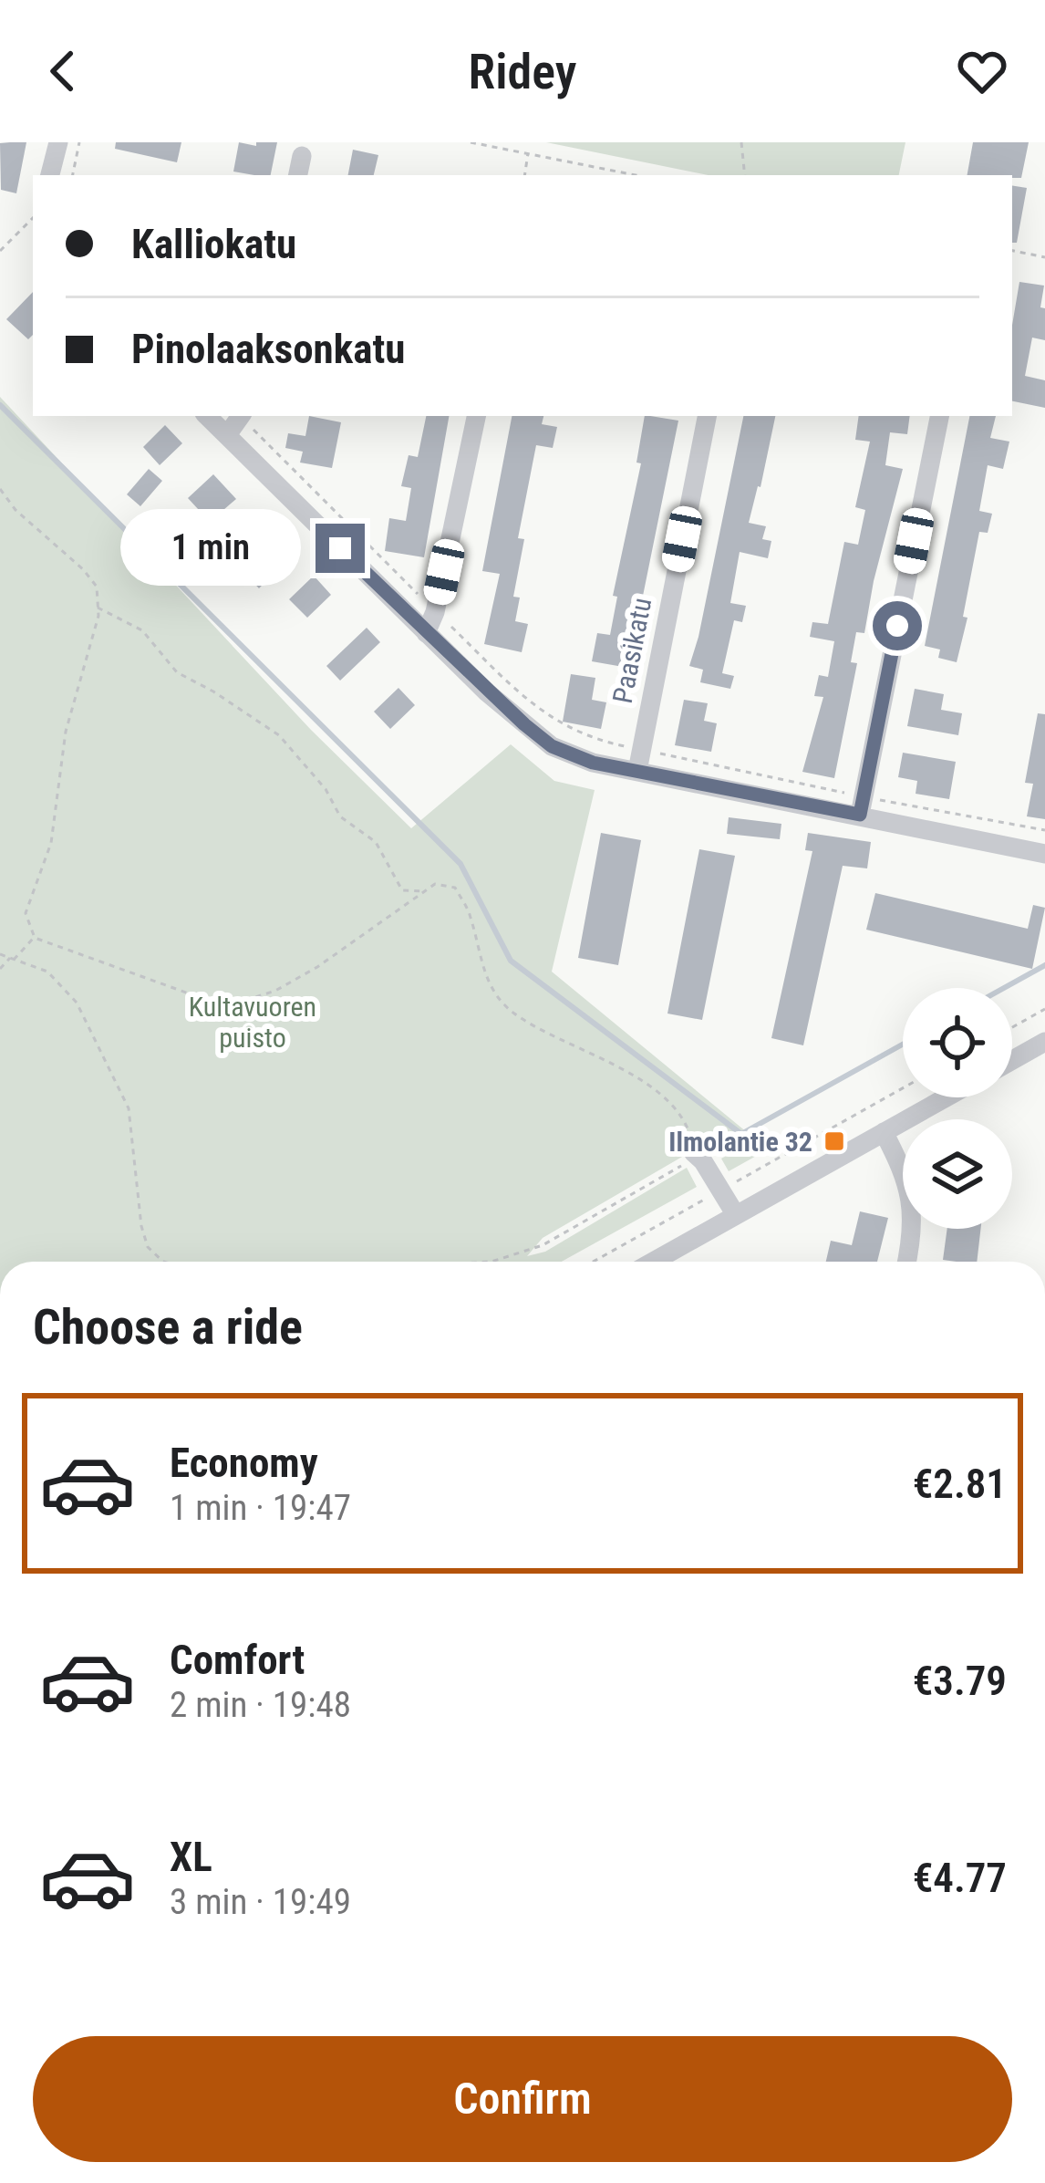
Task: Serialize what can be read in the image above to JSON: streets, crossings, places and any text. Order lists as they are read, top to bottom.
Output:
{
  "streets": {
    "street": ["Paasikatu"]
  },
  "parks": ["Kultavuoren puisto"],
  "places": {
    "transit": ["Ilmolantie 32"]
  },
  "page": {
    "header": "Ridey",
    "banner": ["Kalliokatu", "Pinolaaksonkatu"],
    "bubble": "1 min",
    "heading": "Choose a ride",
    "list": [
      {
        "name": "Economy",
        "note": "1 min · 19:47",
        "value": "€2.81"
      },
      {
        "name": "Comfort",
        "note": "2 min · 19:48",
        "value": "€3.79"
      },
      {
        "name": "XL",
        "note": "3 min · 19:49",
        "value": "€4.77"
      }
    ],
    "buttons": "Confirm"
  }
}
